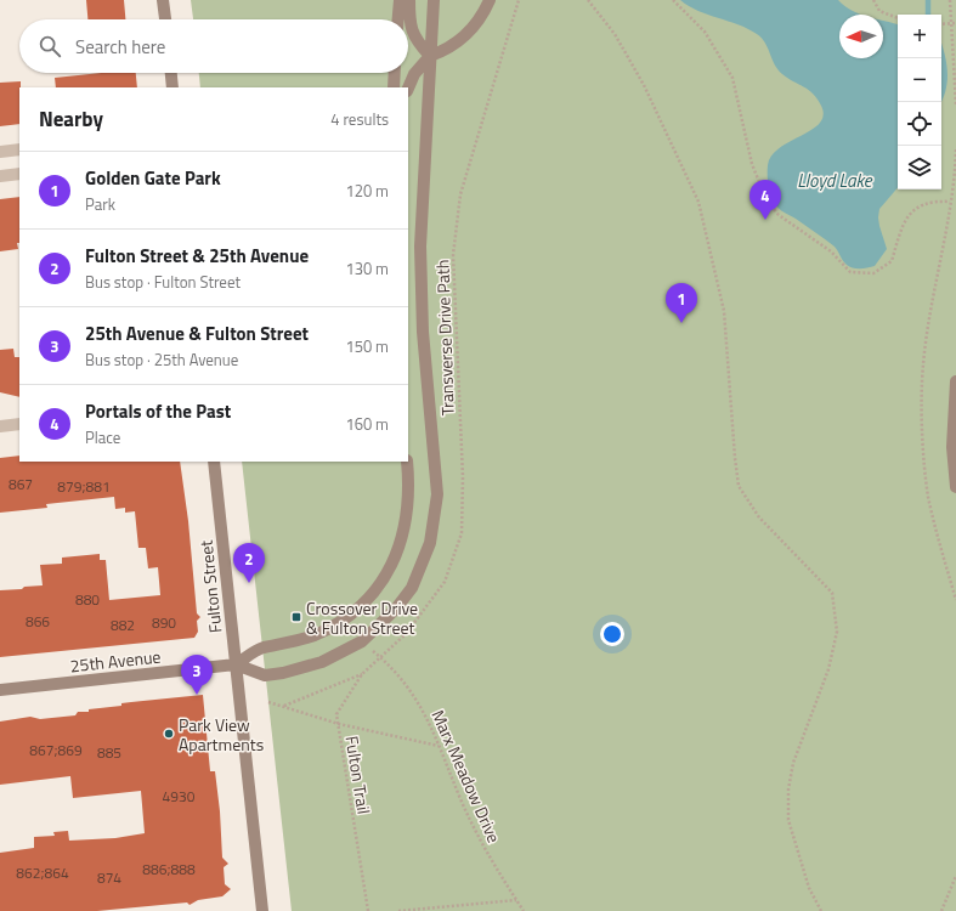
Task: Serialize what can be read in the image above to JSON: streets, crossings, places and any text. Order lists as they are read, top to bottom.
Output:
{
  "streets": {
    "main road": ["Fulton Street", "25th Avenue"],
    "path": ["Transverse Drive Path", "Fulton Trail", "Marx Meadow Drive"]
  },
  "crossings": [
    ["Transverse Drive Path", "Fulton Trail"],
    ["Transverse Drive Path", "Marx Meadow Drive"],
    ["Fulton Street", "25th Avenue"],
    ["Fulton Trail", "Marx Meadow Drive"]
  ],
  "water": ["Lloyd Lake"],
  "places": {
    "transit": ["Crossover Drive & Fulton Street"],
    "other": ["Park View Apartments"]
  },
  "house_numbers": [
    "867",
    "879;881",
    "880",
    "866",
    "890",
    "882",
    "867;869",
    "885",
    "4930",
    "886;888",
    "862;864",
    "874"
  ],
  "north": "left",
  "page": {
    "map_buttons": ["+", "−"],
    "search": "Search here",
    "heading": ["Nearby", "4 results"],
    "list": [
      {
        "mark": "1",
        "name": "Golden Gate Park",
        "note": "Park",
        "value": "120 m"
      },
      {
        "mark": "2",
        "name": "Fulton Street & 25th Avenue",
        "note": "Bus stop · Fulton Street",
        "value": "130 m"
      },
      {
        "mark": "3",
        "name": "25th Avenue & Fulton Street",
        "note": "Bus stop · 25th Avenue",
        "value": "150 m"
      },
      {
        "mark": "4",
        "name": "Portals of the Past",
        "note": "Place",
        "value": "160 m"
      }
    ],
    "pins": [
      "4",
      "1",
      "2",
      "3"
    ]
  }
}
